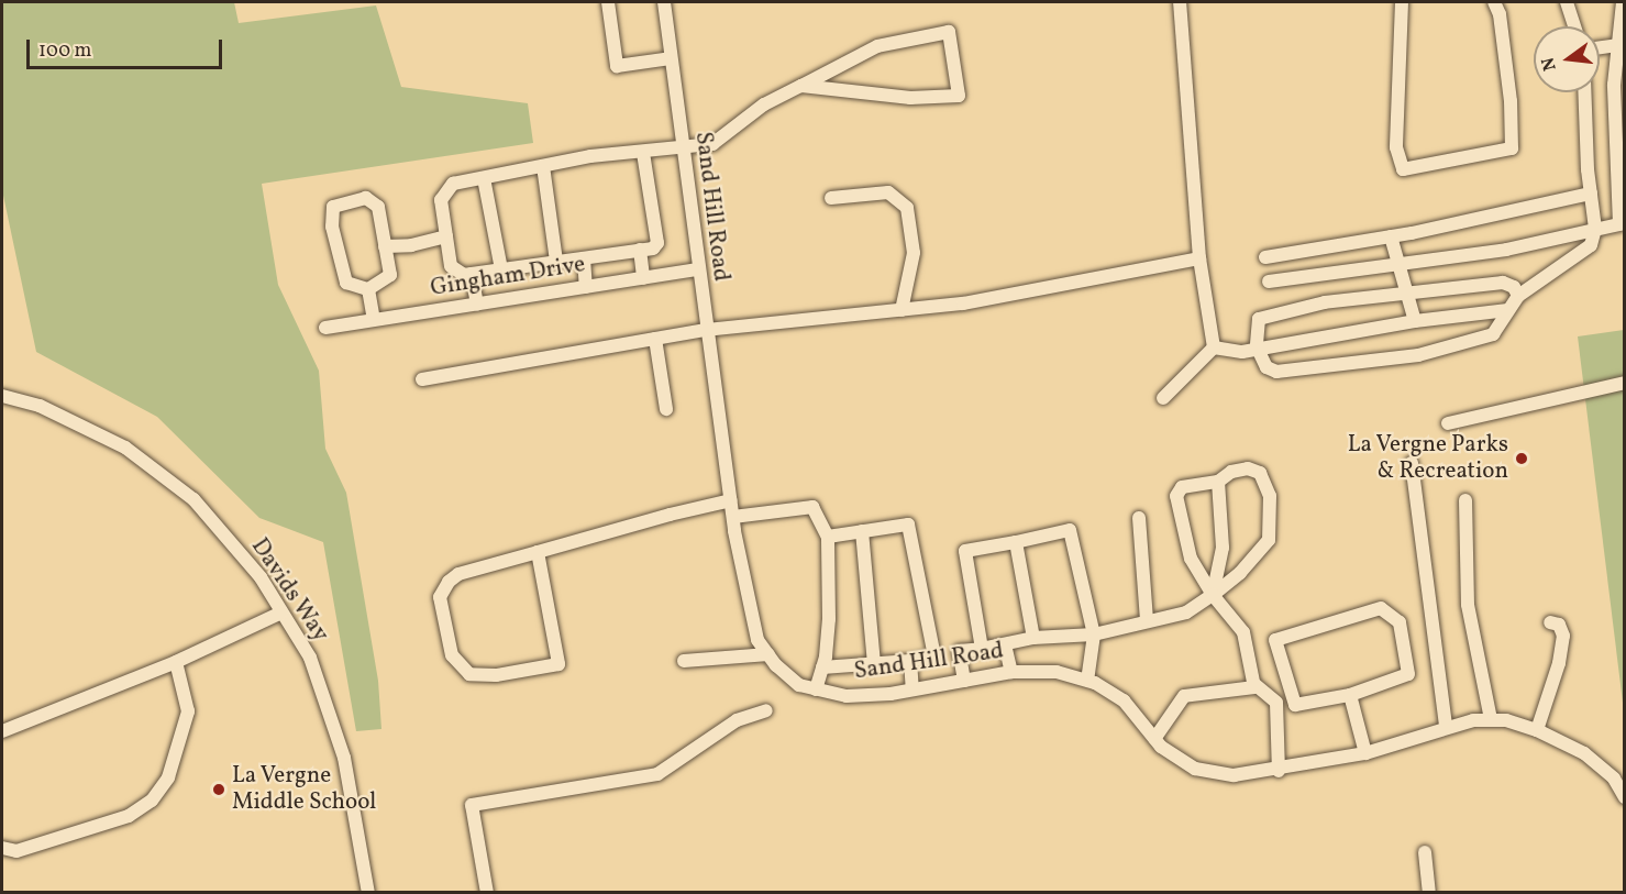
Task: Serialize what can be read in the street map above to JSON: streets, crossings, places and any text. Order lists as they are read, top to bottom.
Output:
{
  "streets": {
    "street": ["Sand Hill Road", "Gingham Drive", "Davids Way"]
  },
  "crossings": [
    ["Sand Hill Road", "Gingham Drive"]
  ],
  "places": ["La Vergne Parks & Recreation", "La Vergne Middle School"],
  "scale_bar": "100 m",
  "north": "left"
}
